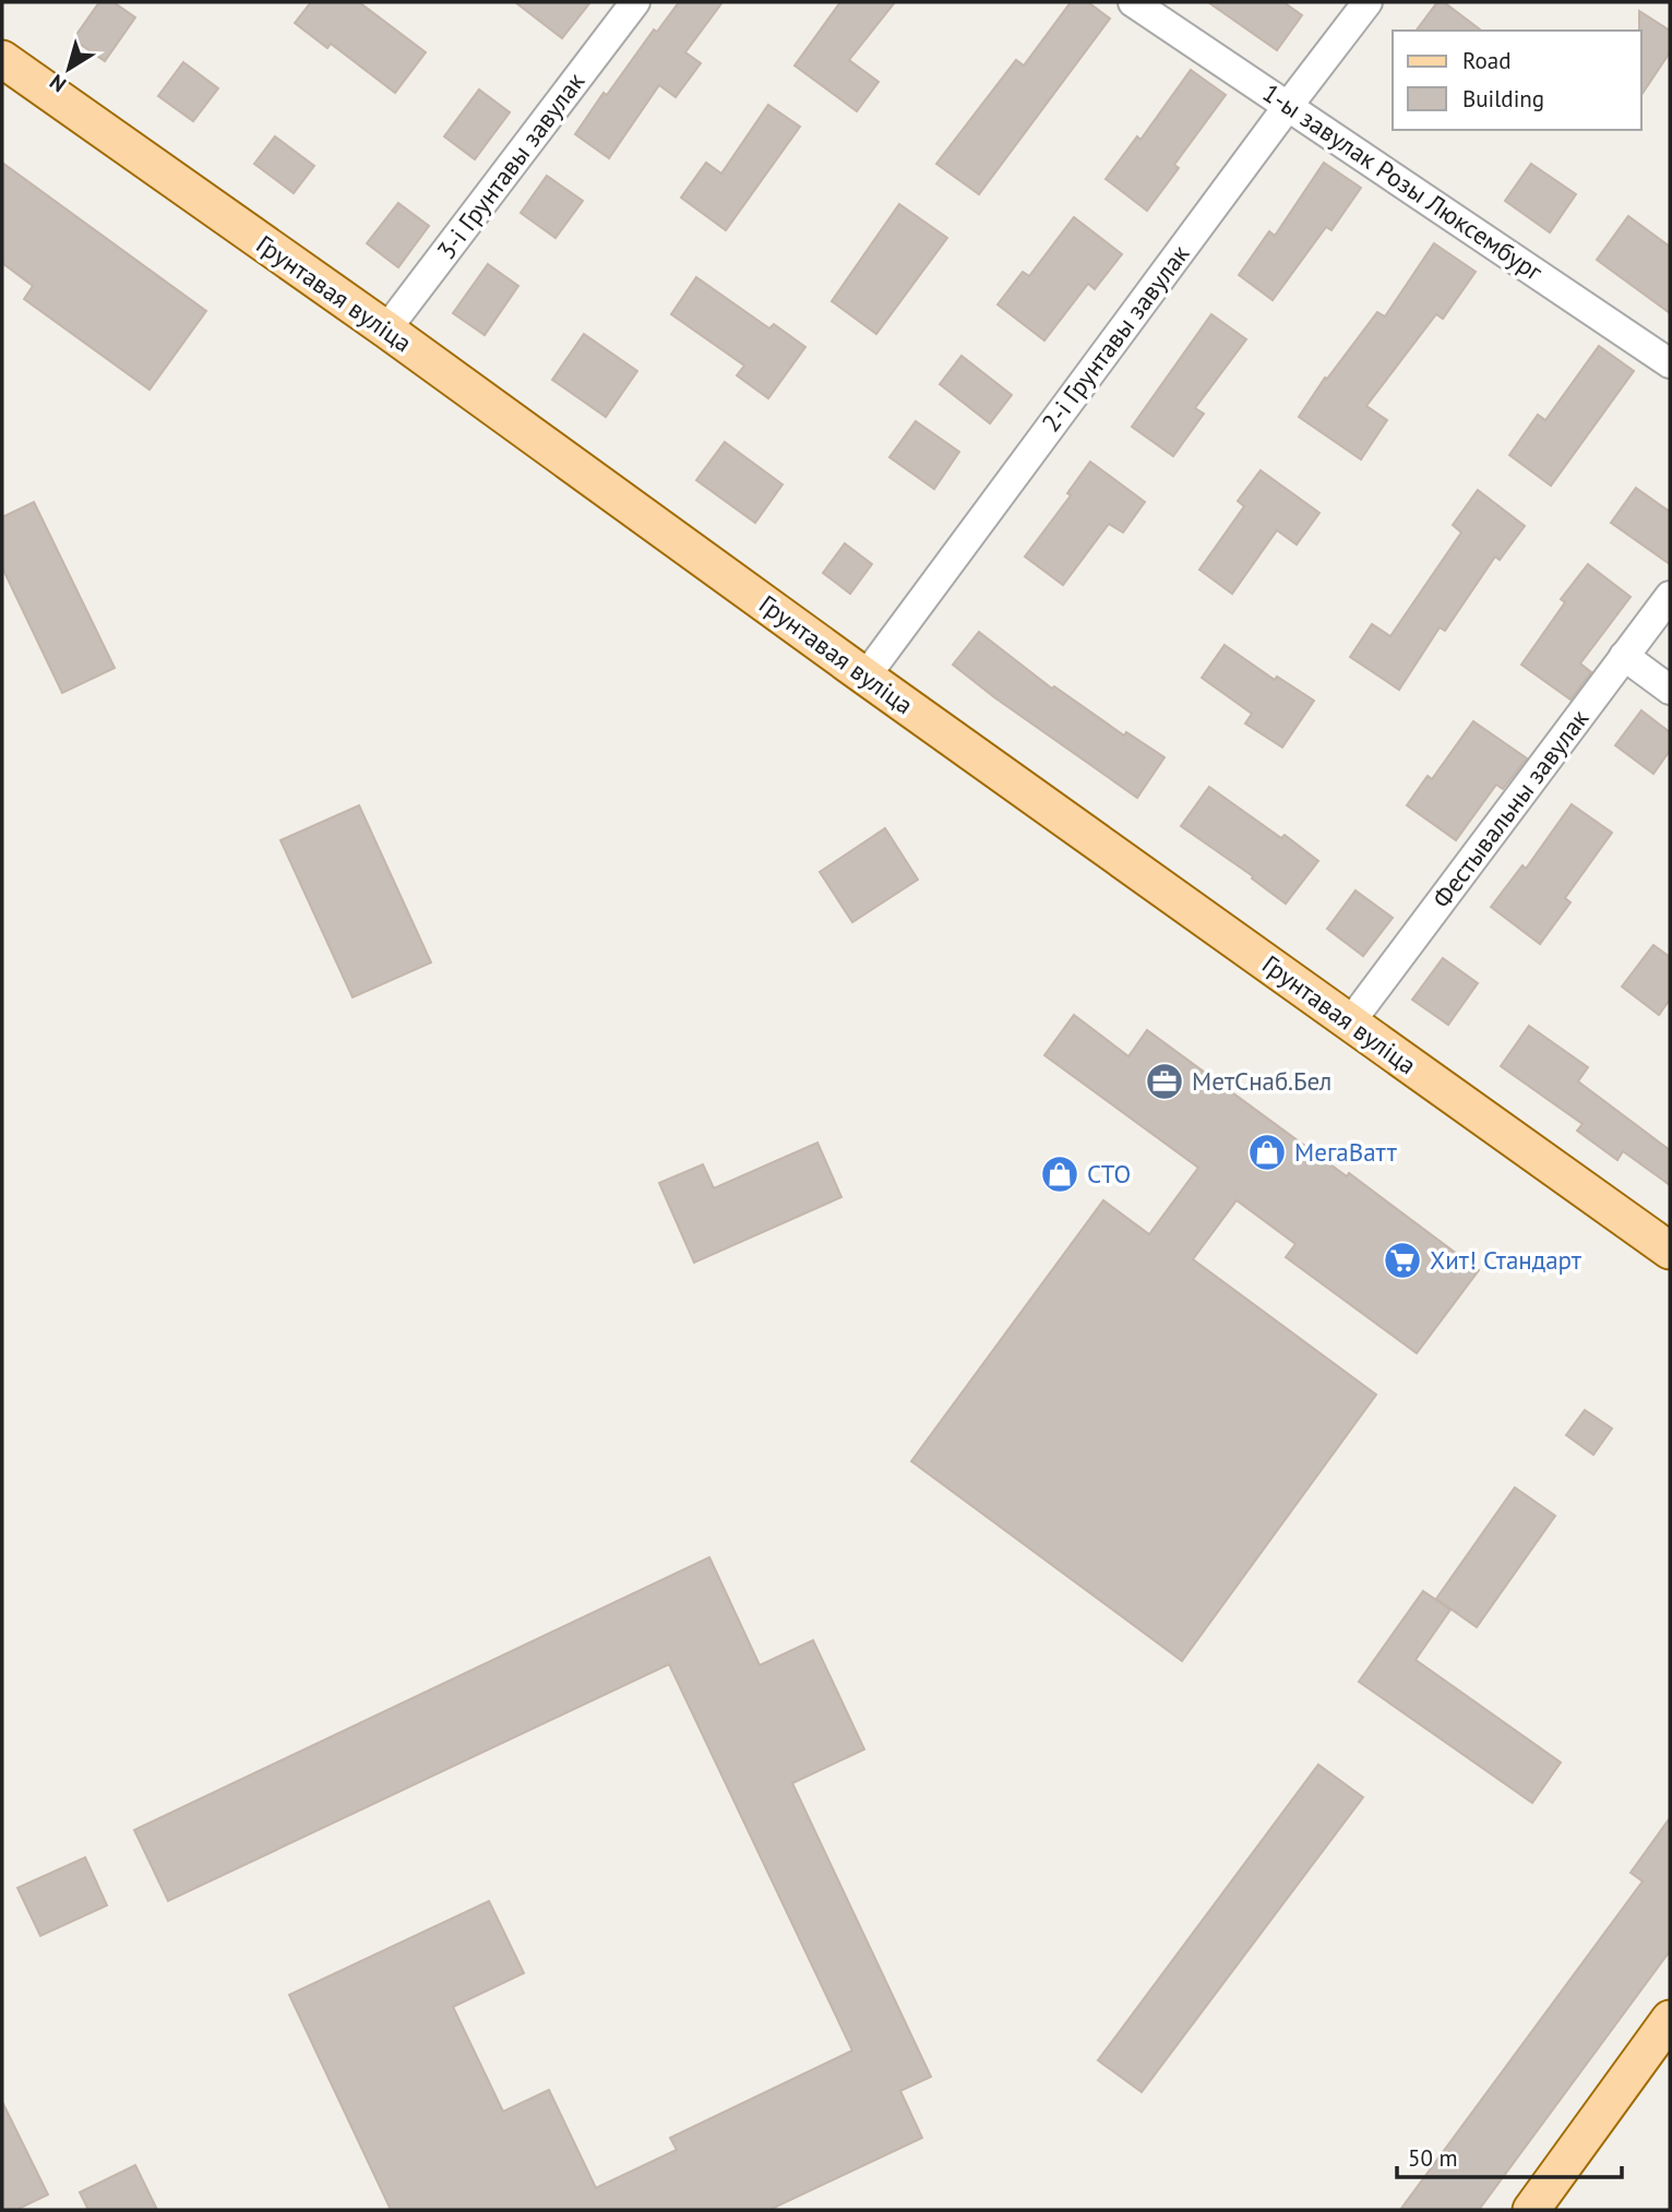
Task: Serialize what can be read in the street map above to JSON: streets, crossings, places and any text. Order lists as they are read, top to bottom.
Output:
{
  "streets": {
    "main road": ["Грунтавая вуліца"],
    "street": [
      "3-і Грунтавы завулак",
      "1-ы завулак Розы Люксембург",
      "2-і Грунтавы завулак",
      "Фестывальны завулак"
    ]
  },
  "crossings": [
    ["3-і Грунтавы завулак", "Грунтавая вуліца"],
    ["1-ы завулак Розы Люксембург", "2-і Грунтавы завулак"],
    ["Грунтавая вуліца", "2-і Грунтавы завулак"],
    ["Грунтавая вуліца", "Фестывальны завулак"]
  ],
  "places": {
    "office": ["МетСнаб.Бел"],
    "shop": ["МегаВатт", "СТО"],
    "supermarket": ["Хит! Стандарт"]
  },
  "legend": ["Road", "Building"],
  "scale_bar": "50 m",
  "north": "bottom left"
}
